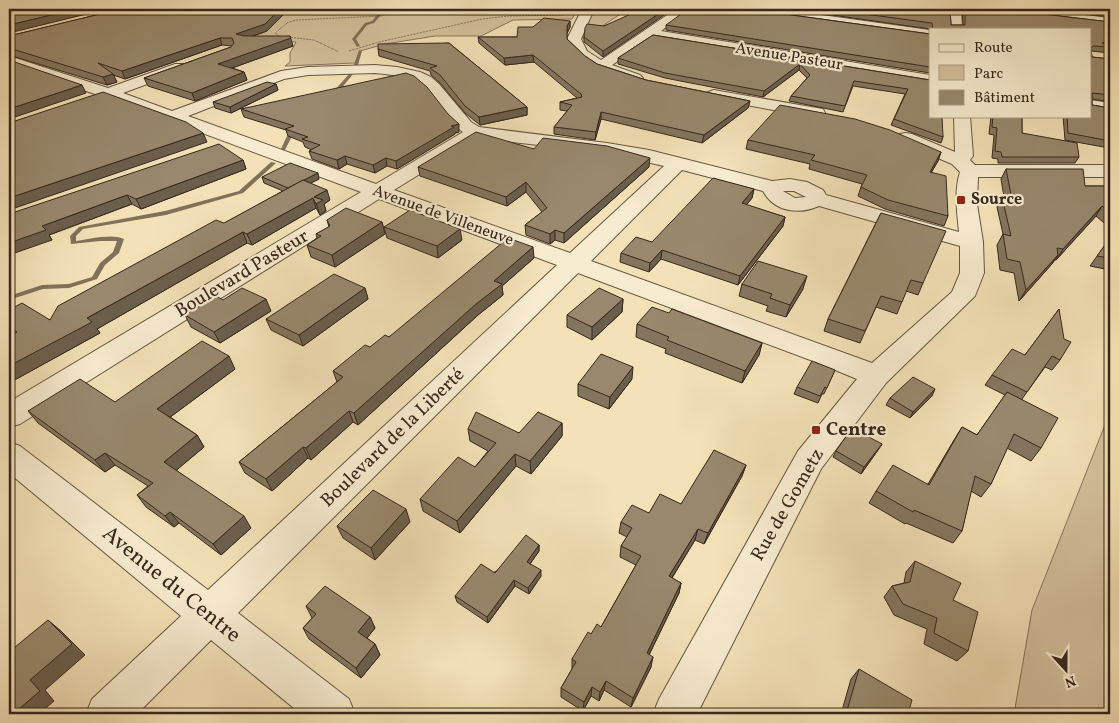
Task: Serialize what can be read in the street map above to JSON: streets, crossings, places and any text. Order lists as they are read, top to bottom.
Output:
{
  "streets": {
    "street": [
      "Avenue Pasteur",
      "Avenue de Villeneuve",
      "Boulevard Pasteur",
      "Boulevard de la Liberté",
      "Rue de Gometz",
      "Avenue du Centre"
    ]
  },
  "crossings": [
    ["Avenue de Villeneuve", "Boulevard Pasteur"],
    ["Avenue de Villeneuve", "Boulevard de la Liberté"],
    ["Avenue de Villeneuve", "Rue de Gometz"],
    ["Boulevard de la Liberté", "Avenue du Centre"]
  ],
  "places": {
    "transit": ["Source", "Centre"]
  },
  "legend": ["Route", "Parc", "Bâtiment"],
  "north": "bottom"
}
